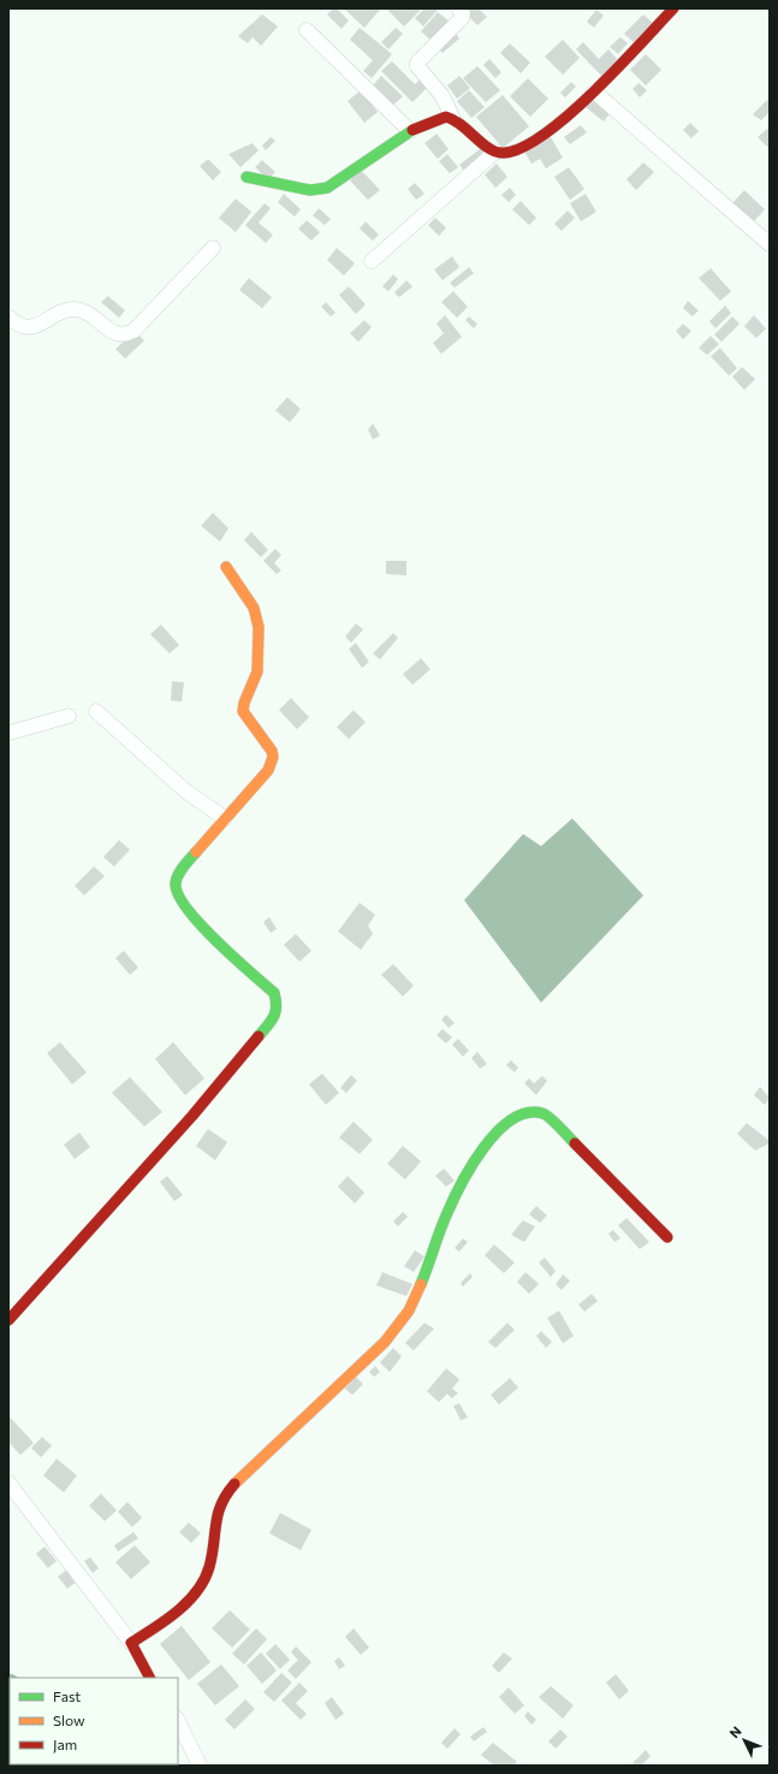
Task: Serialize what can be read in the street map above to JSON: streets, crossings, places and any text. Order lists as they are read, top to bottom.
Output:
{
  "legend": ["Fast", "Slow", "Jam"],
  "north": "top left"
}
